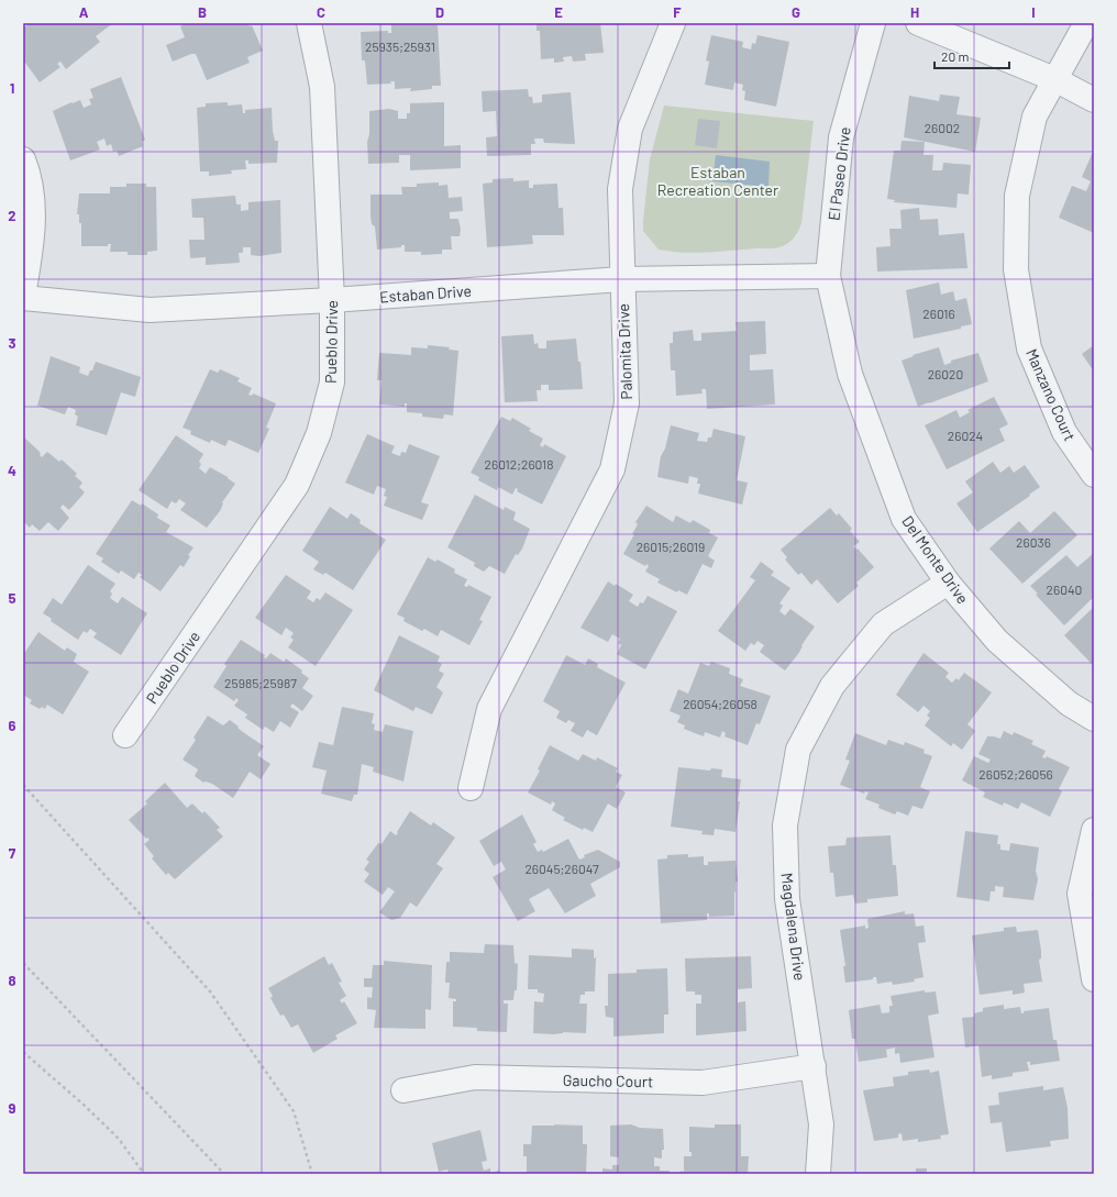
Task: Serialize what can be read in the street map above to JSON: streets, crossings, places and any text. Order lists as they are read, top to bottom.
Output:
{
  "streets": {
    "street": [
      "El Paseo Drive",
      "Estaban Drive",
      "Pueblo Drive",
      "Palomita Drive",
      "Manzano Court",
      "Del Monte Drive",
      "Magdalena Drive",
      "Gaucho Court"
    ]
  },
  "crossings": [
    ["El Paseo Drive", "Estaban Drive"],
    ["El Paseo Drive", "Del Monte Drive"],
    ["Estaban Drive", "Pueblo Drive"],
    ["Estaban Drive", "Palomita Drive"],
    ["Estaban Drive", "Del Monte Drive"],
    ["Del Monte Drive", "Magdalena Drive"],
    ["Magdalena Drive", "Gaucho Court"]
  ],
  "parks": ["Estaban Recreation Center"],
  "house_numbers": [
    "25935;25931",
    "26002",
    "26016",
    "26020",
    "26024",
    "26012;26018",
    "26036",
    "26015;26019",
    "26040",
    "25985;25987",
    "26054;26058",
    "26052;26056",
    "26045;26047"
  ],
  "scale_bar": "20 m",
  "grid": {
    "columns": [
      "A",
      "B",
      "C",
      "D",
      "E",
      "F",
      "G",
      "H",
      "I"
    ],
    "rows": [
      "1",
      "2",
      "3",
      "4",
      "5",
      "6",
      "7",
      "8",
      "9"
    ]
  }
}
